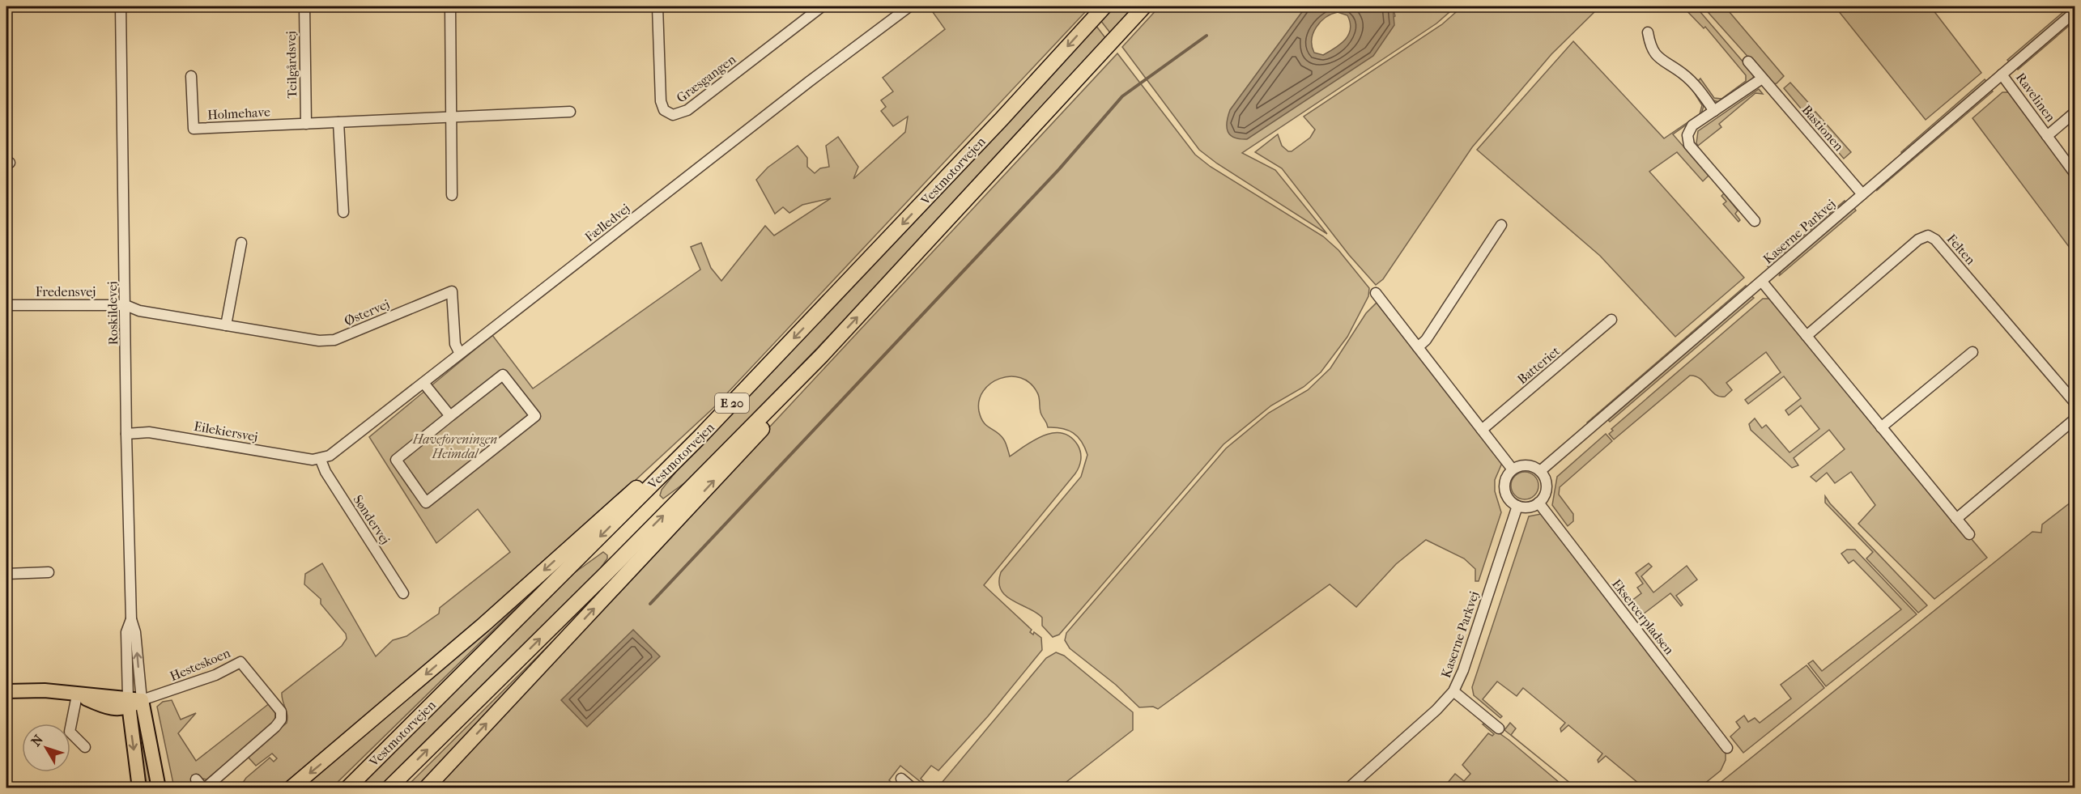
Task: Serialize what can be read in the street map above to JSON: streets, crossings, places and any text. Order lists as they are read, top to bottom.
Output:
{
  "streets": {
    "highway": ["Vestmotorvejen", "E 20"],
    "street": [
      "Teilgårdsvej",
      "Græsgangen",
      "Ravelinen",
      "Holmehave",
      "Bastionen",
      "Fælledvej",
      "Kaserne Parkvej",
      "Felten",
      "Fredensvej",
      "Østervej",
      "Roskildevej",
      "Batteriet",
      "Eilekiersvej",
      "Søndervej",
      "Eksercerpladsen",
      "Hesteskoen"
    ]
  },
  "crossings": [
    ["Teilgårdsvej", "Holmehave"],
    ["Ravelinen", "Kaserne Parkvej"],
    ["Bastionen", "Kaserne Parkvej"],
    ["Fælledvej", "Østervej"],
    ["Fælledvej", "Eilekiersvej"],
    ["Fælledvej", "Søndervej"],
    ["Kaserne Parkvej", "Eksercerpladsen"],
    ["Fredensvej", "Østervej"],
    ["Fredensvej", "Roskildevej"],
    ["Østervej", "Roskildevej"],
    ["Roskildevej", "Eilekiersvej"],
    ["Roskildevej", "Hesteskoen"],
    ["Eilekiersvej", "Søndervej"]
  ],
  "parks": ["Haveforeningen Heimdal"],
  "north": "top left"
}
